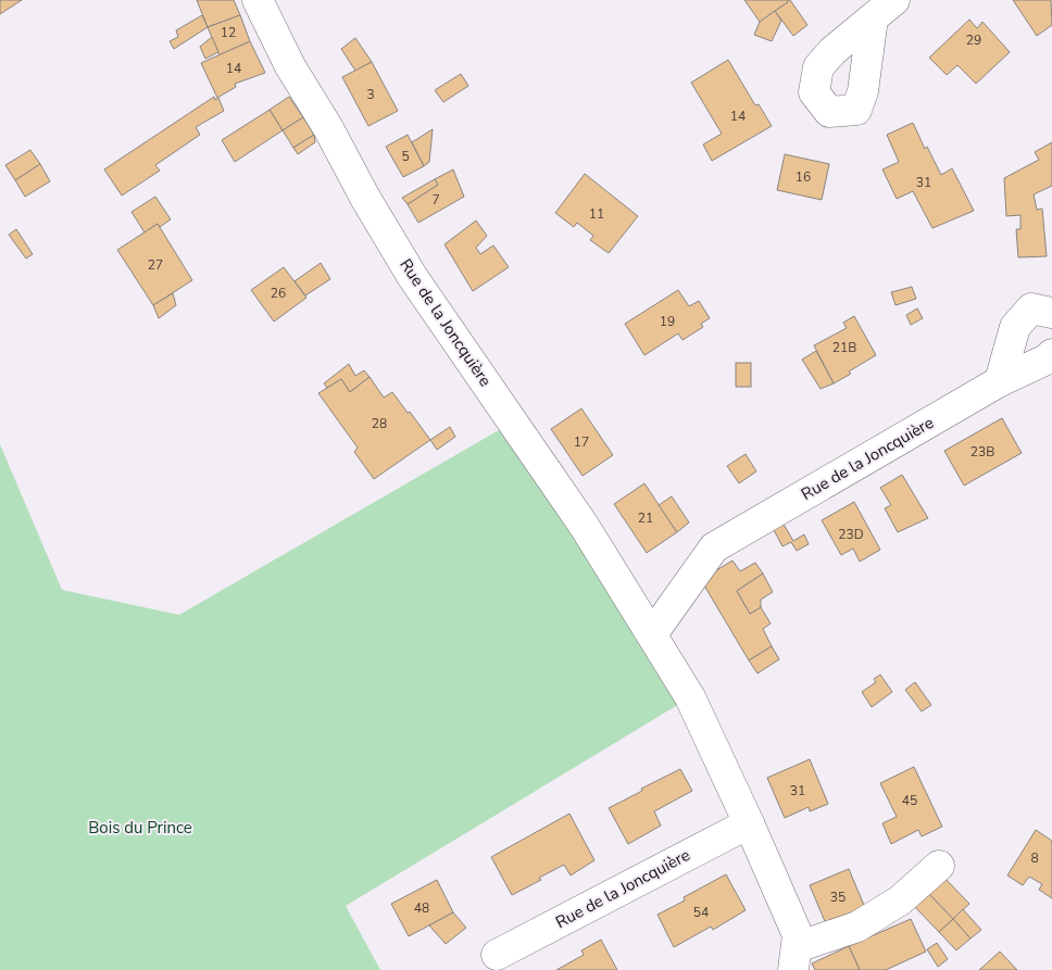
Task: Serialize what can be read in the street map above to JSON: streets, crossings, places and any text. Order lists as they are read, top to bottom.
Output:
{
  "streets": {
    "street": ["Rue de la Joncquière"]
  },
  "parks": ["Bois du Prince"],
  "house_numbers": [
    "12",
    "29",
    "14",
    "3",
    "14",
    "5",
    "16",
    "31",
    "7",
    "11",
    "27",
    "26",
    "19",
    "21B",
    "28",
    "17",
    "23B",
    "21",
    "23D",
    "31",
    "45",
    "8",
    "35",
    "48",
    "54"
  ]
}
